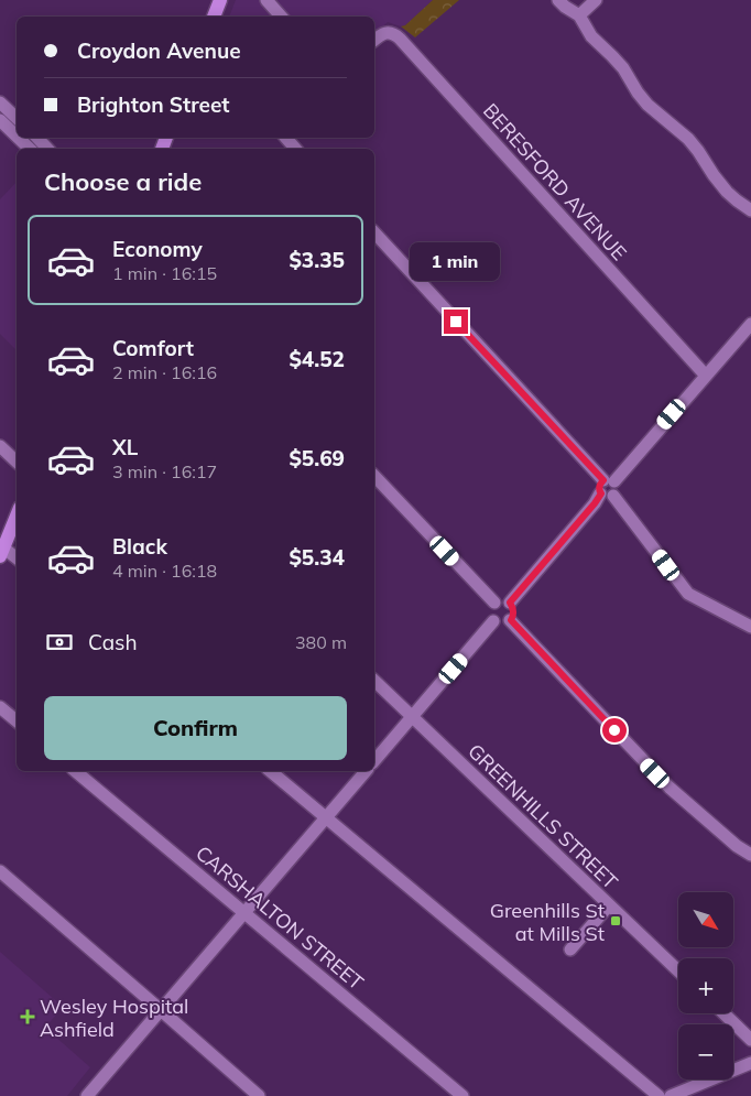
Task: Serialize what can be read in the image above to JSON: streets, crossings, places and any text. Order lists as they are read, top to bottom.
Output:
{
  "streets": {
    "street": ["BERESFORD AVENUE", "GREENHILLS STREET", "CARSHALTON STREET"]
  },
  "places": {
    "transit": ["Greenhills St at Mills St"],
    "health": ["Wesley Hospital Ashfield"]
  },
  "north": "bottom right",
  "page": {
    "banner": ["Croydon Avenue", "Brighton Street"],
    "heading": "Choose a ride",
    "list": [
      {
        "name": "Economy",
        "note": "1 min · 16:15",
        "value": "$3.35"
      },
      {
        "name": "Comfort",
        "note": "2 min · 16:16",
        "value": "$4.52"
      },
      {
        "name": "XL",
        "note": "3 min · 16:17",
        "value": "$5.69"
      },
      {
        "name": "Black",
        "note": "4 min · 16:18",
        "value": "$5.34"
      }
    ],
    "bubble": "1 min",
    "pay": ["Cash", "380 m"],
    "buttons": "Confirm",
    "map_buttons": ["+", "−"]
  }
}
